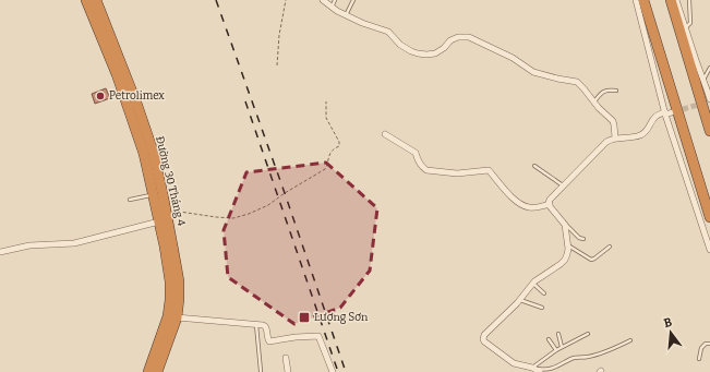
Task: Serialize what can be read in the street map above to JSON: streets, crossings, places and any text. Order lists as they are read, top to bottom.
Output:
{
  "streets": {
    "highway": ["Đường 30 Tháng 4"]
  },
  "places": {
    "other": ["Petrolimex"],
    "transit": ["Lương Sơn"]
  },
  "north": "top"
}
